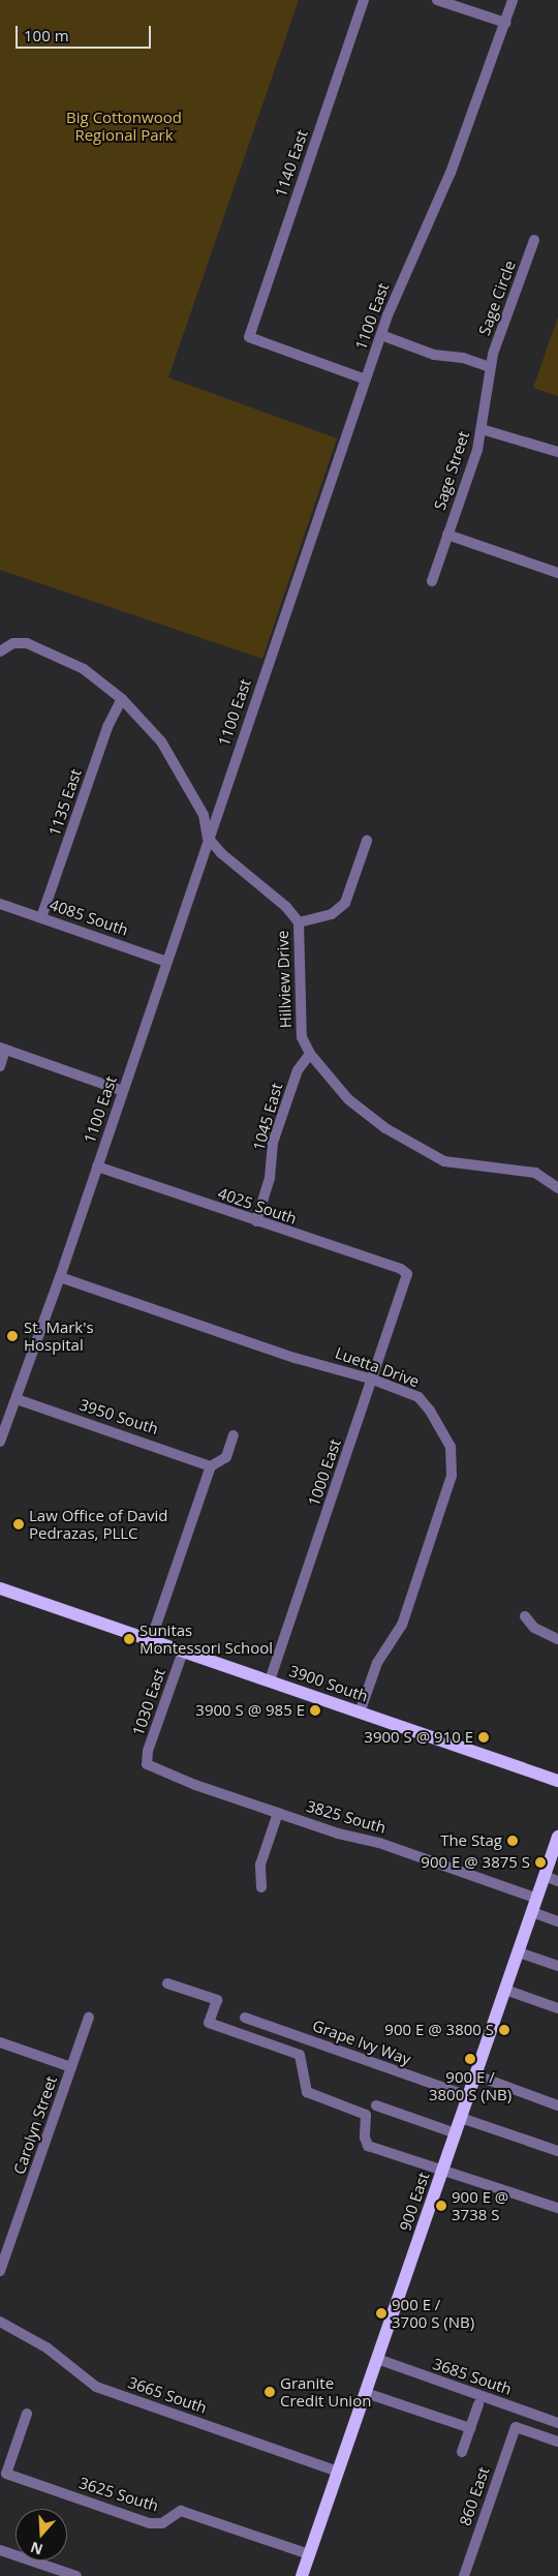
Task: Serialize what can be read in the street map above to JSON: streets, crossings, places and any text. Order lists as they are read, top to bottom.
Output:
{
  "streets": {
    "main road": ["3900 South", "900 East"],
    "street": [
      "1140 East",
      "Sage Circle",
      "1100 East",
      "Sage Street",
      "1135 East",
      "4085 South",
      "Hillview Drive",
      "1045 East",
      "4025 South",
      "Luetta Drive",
      "3950 South",
      "1000 East",
      "1030 East",
      "3825 South",
      "Grape Ivy Way",
      "Carolyn Street",
      "3685 South",
      "3665 South",
      "3625 South",
      "860 East"
    ]
  },
  "crossings": [
    ["1140 East", "1100 East"],
    ["Sage Circle", "Sage Street"],
    ["1100 East", "4085 South"],
    ["1100 East", "Hillview Drive"],
    ["1100 East", "4025 South"],
    ["1100 East", "Luetta Drive"],
    ["1100 East", "3950 South"],
    ["1135 East", "4085 South"],
    ["Hillview Drive", "1045 East"],
    ["1045 East", "4025 South"],
    ["4025 South", "1000 East"],
    ["Luetta Drive", "1000 East"],
    ["Luetta Drive", "3900 South"],
    ["1000 East", "3900 South"],
    ["3900 South", "1030 East"],
    ["1030 East", "3825 South"],
    ["3825 South", "900 East"],
    ["Grape Ivy Way", "900 East"],
    ["900 East", "3685 South"],
    ["900 East", "3665 South"],
    ["900 East", "3625 South"]
  ],
  "parks": ["Big Cottonwood Regional Park"],
  "places": [
    "St. Mark's Hospital",
    "Law Office of David Pedrazas, PLLC",
    "Sunitas Montessori School",
    "3900 S @ 985 E",
    "3900 S @ 910 E",
    "The Stag",
    "900 E @ 3875 S",
    "900 E @ 3800 S",
    "900 E / 3800 S (NB)",
    "900 E @ 3738 S",
    "900 E / 3700 S (NB)",
    "Granite Credit Union"
  ],
  "scale_bar": "100 m",
  "north": "bottom"
}
